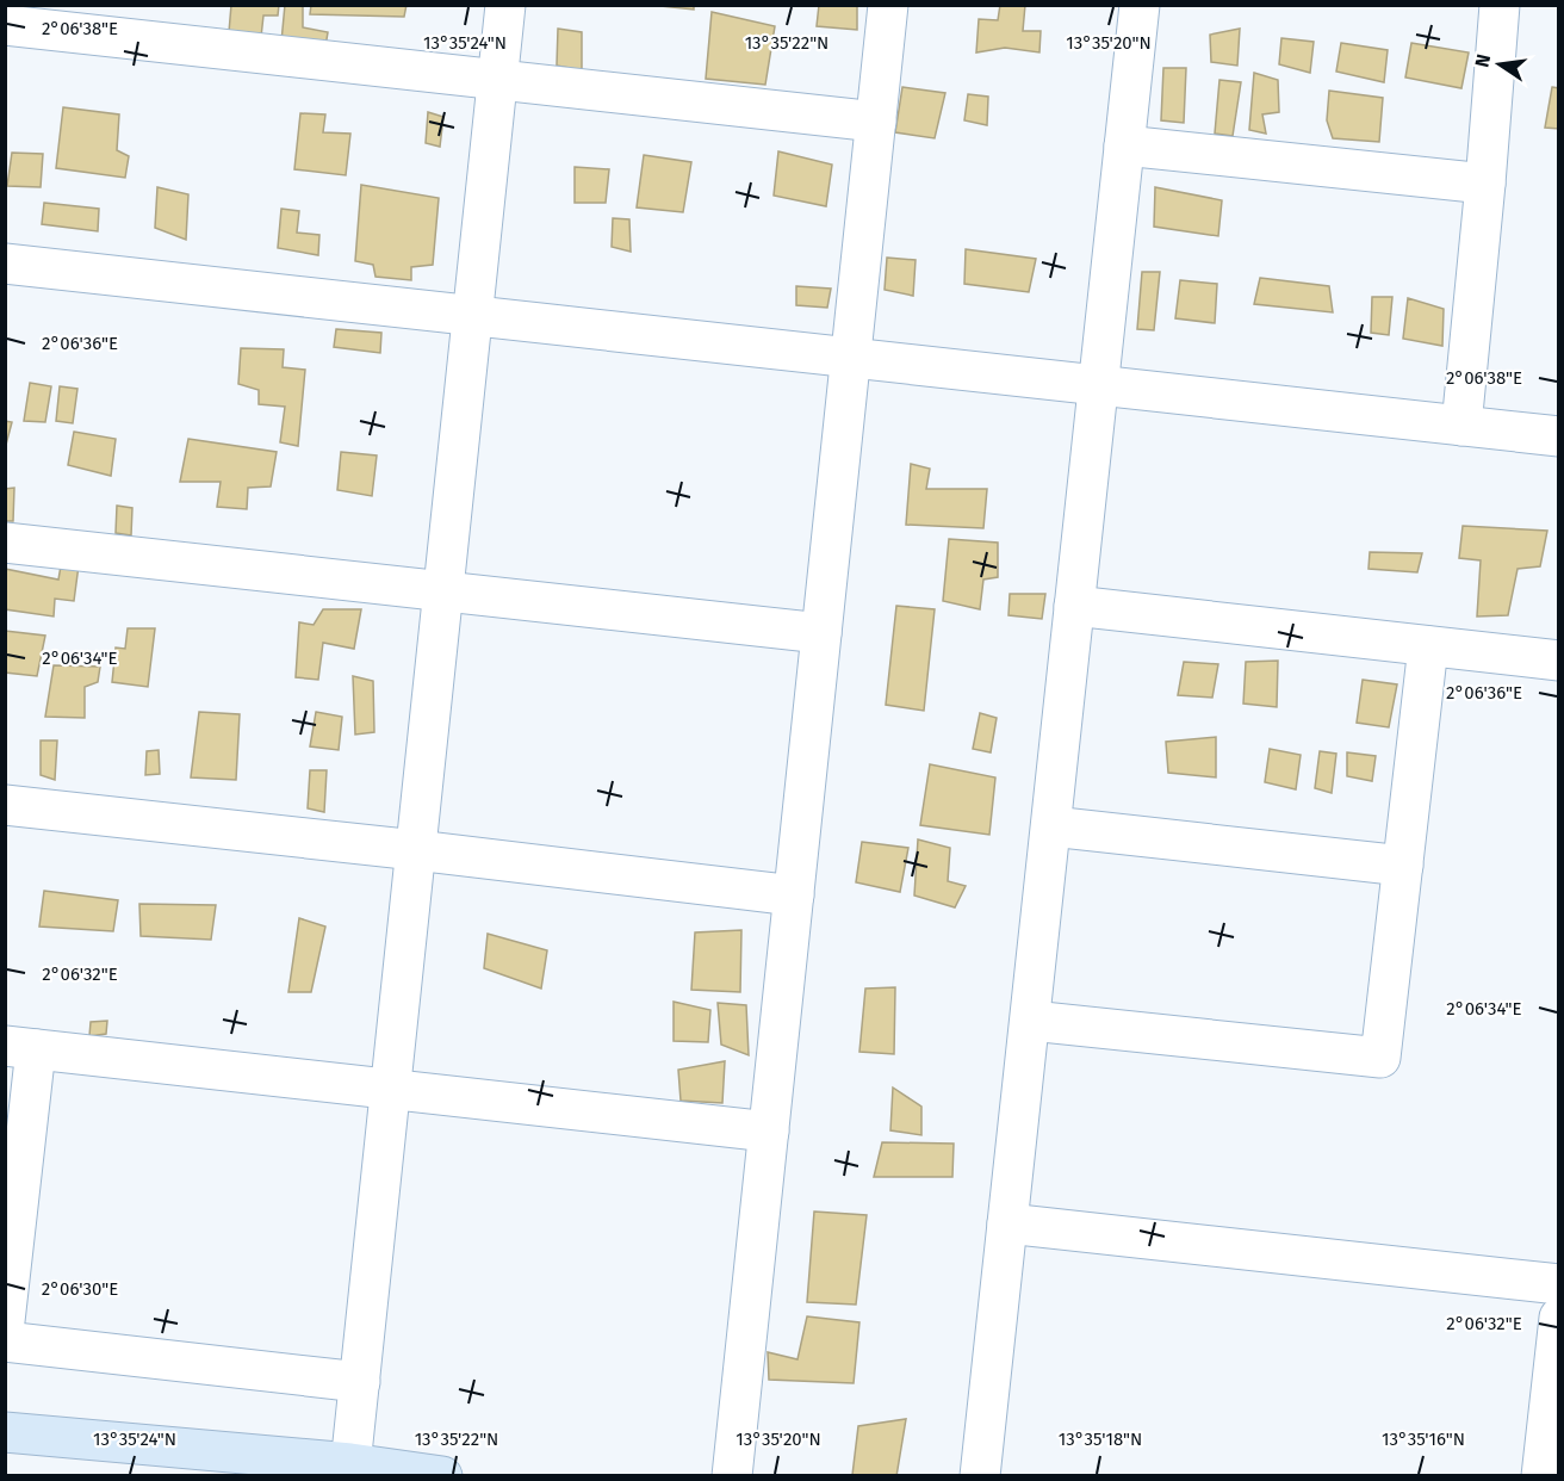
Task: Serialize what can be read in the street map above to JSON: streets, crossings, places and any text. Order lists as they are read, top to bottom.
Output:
{
  "north": "left",
  "coordinates": [
    "2°06'38\"E",
    "13°35'24\"N",
    "13°35'22\"N",
    "13°35'20\"N",
    "2°06'36\"E",
    "2°06'34\"E",
    "2°06'32\"E",
    "2°06'30\"E",
    "13°35'18\"N",
    "13°35'16\"N"
  ]
}
